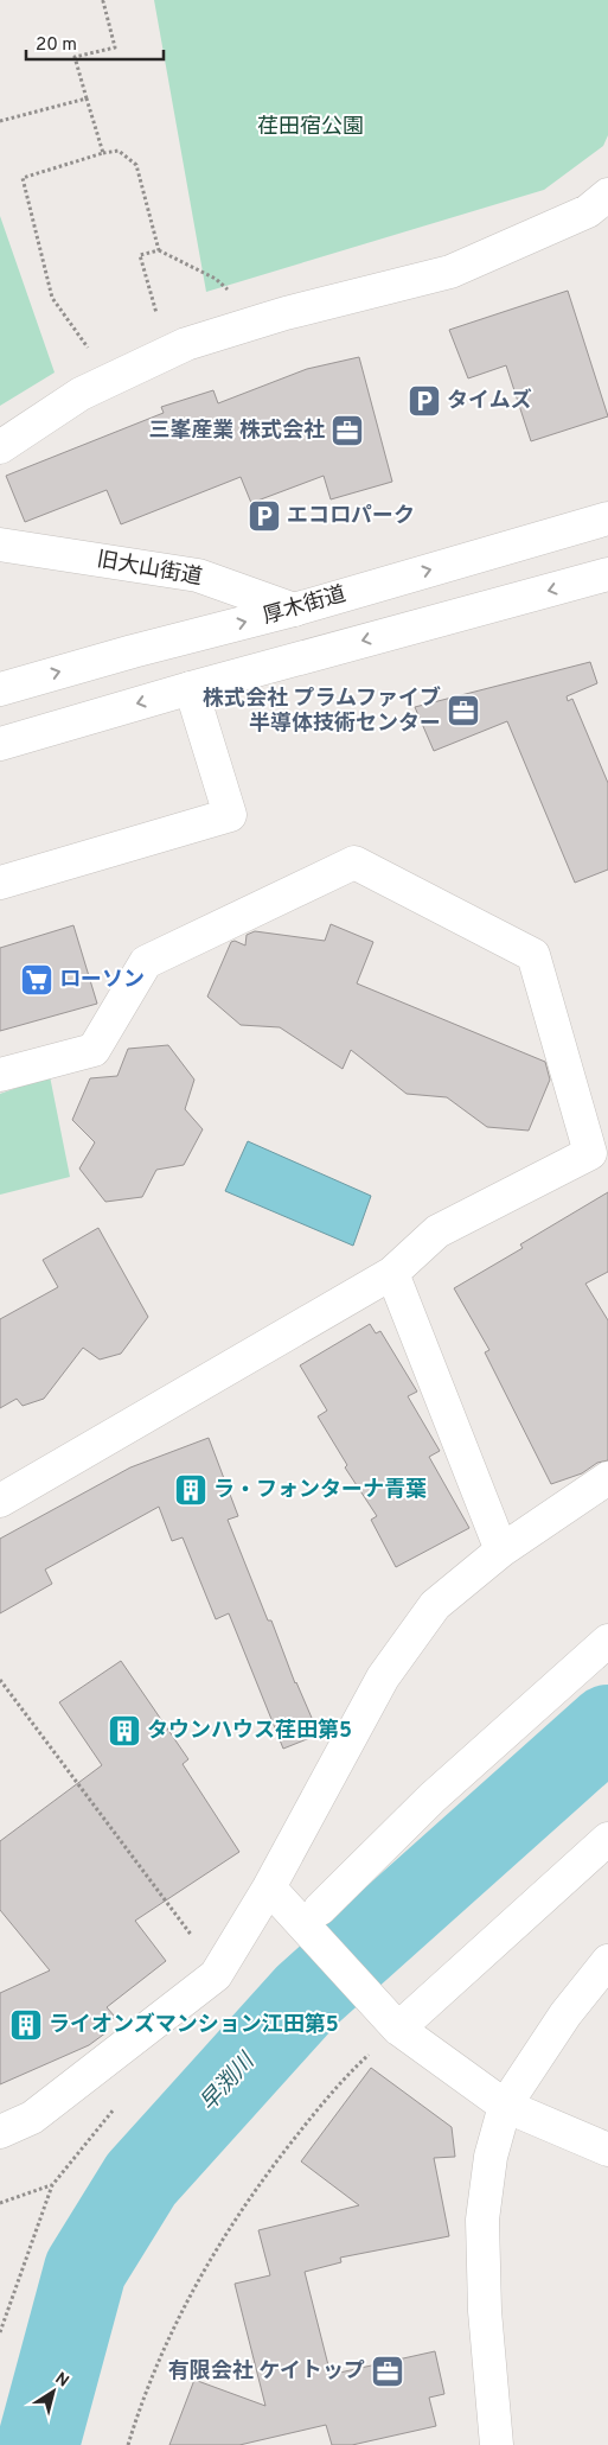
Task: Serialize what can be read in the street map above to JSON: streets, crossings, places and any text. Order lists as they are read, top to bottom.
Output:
{
  "streets": {
    "main road": ["旧大山街道", "厚木街道"]
  },
  "crossings": [
    ["旧大山街道", "厚木街道"]
  ],
  "water": ["早渕川"],
  "parks": ["荏田宿公園"],
  "places": {
    "parking": ["タイムズ", "エコロパーク"],
    "office": ["三峯産業 株式会社", "株式会社 プラムファイブ 半導体技術センター", "有限会社 ケイトップ"],
    "supermarket": ["ローソン"],
    "building": ["ラ・フォンターナ青葉", "タウンハウス荏田第5", "ライオンズマンション江田第5"]
  },
  "scale_bar": "20 m",
  "north": "top right"
}
